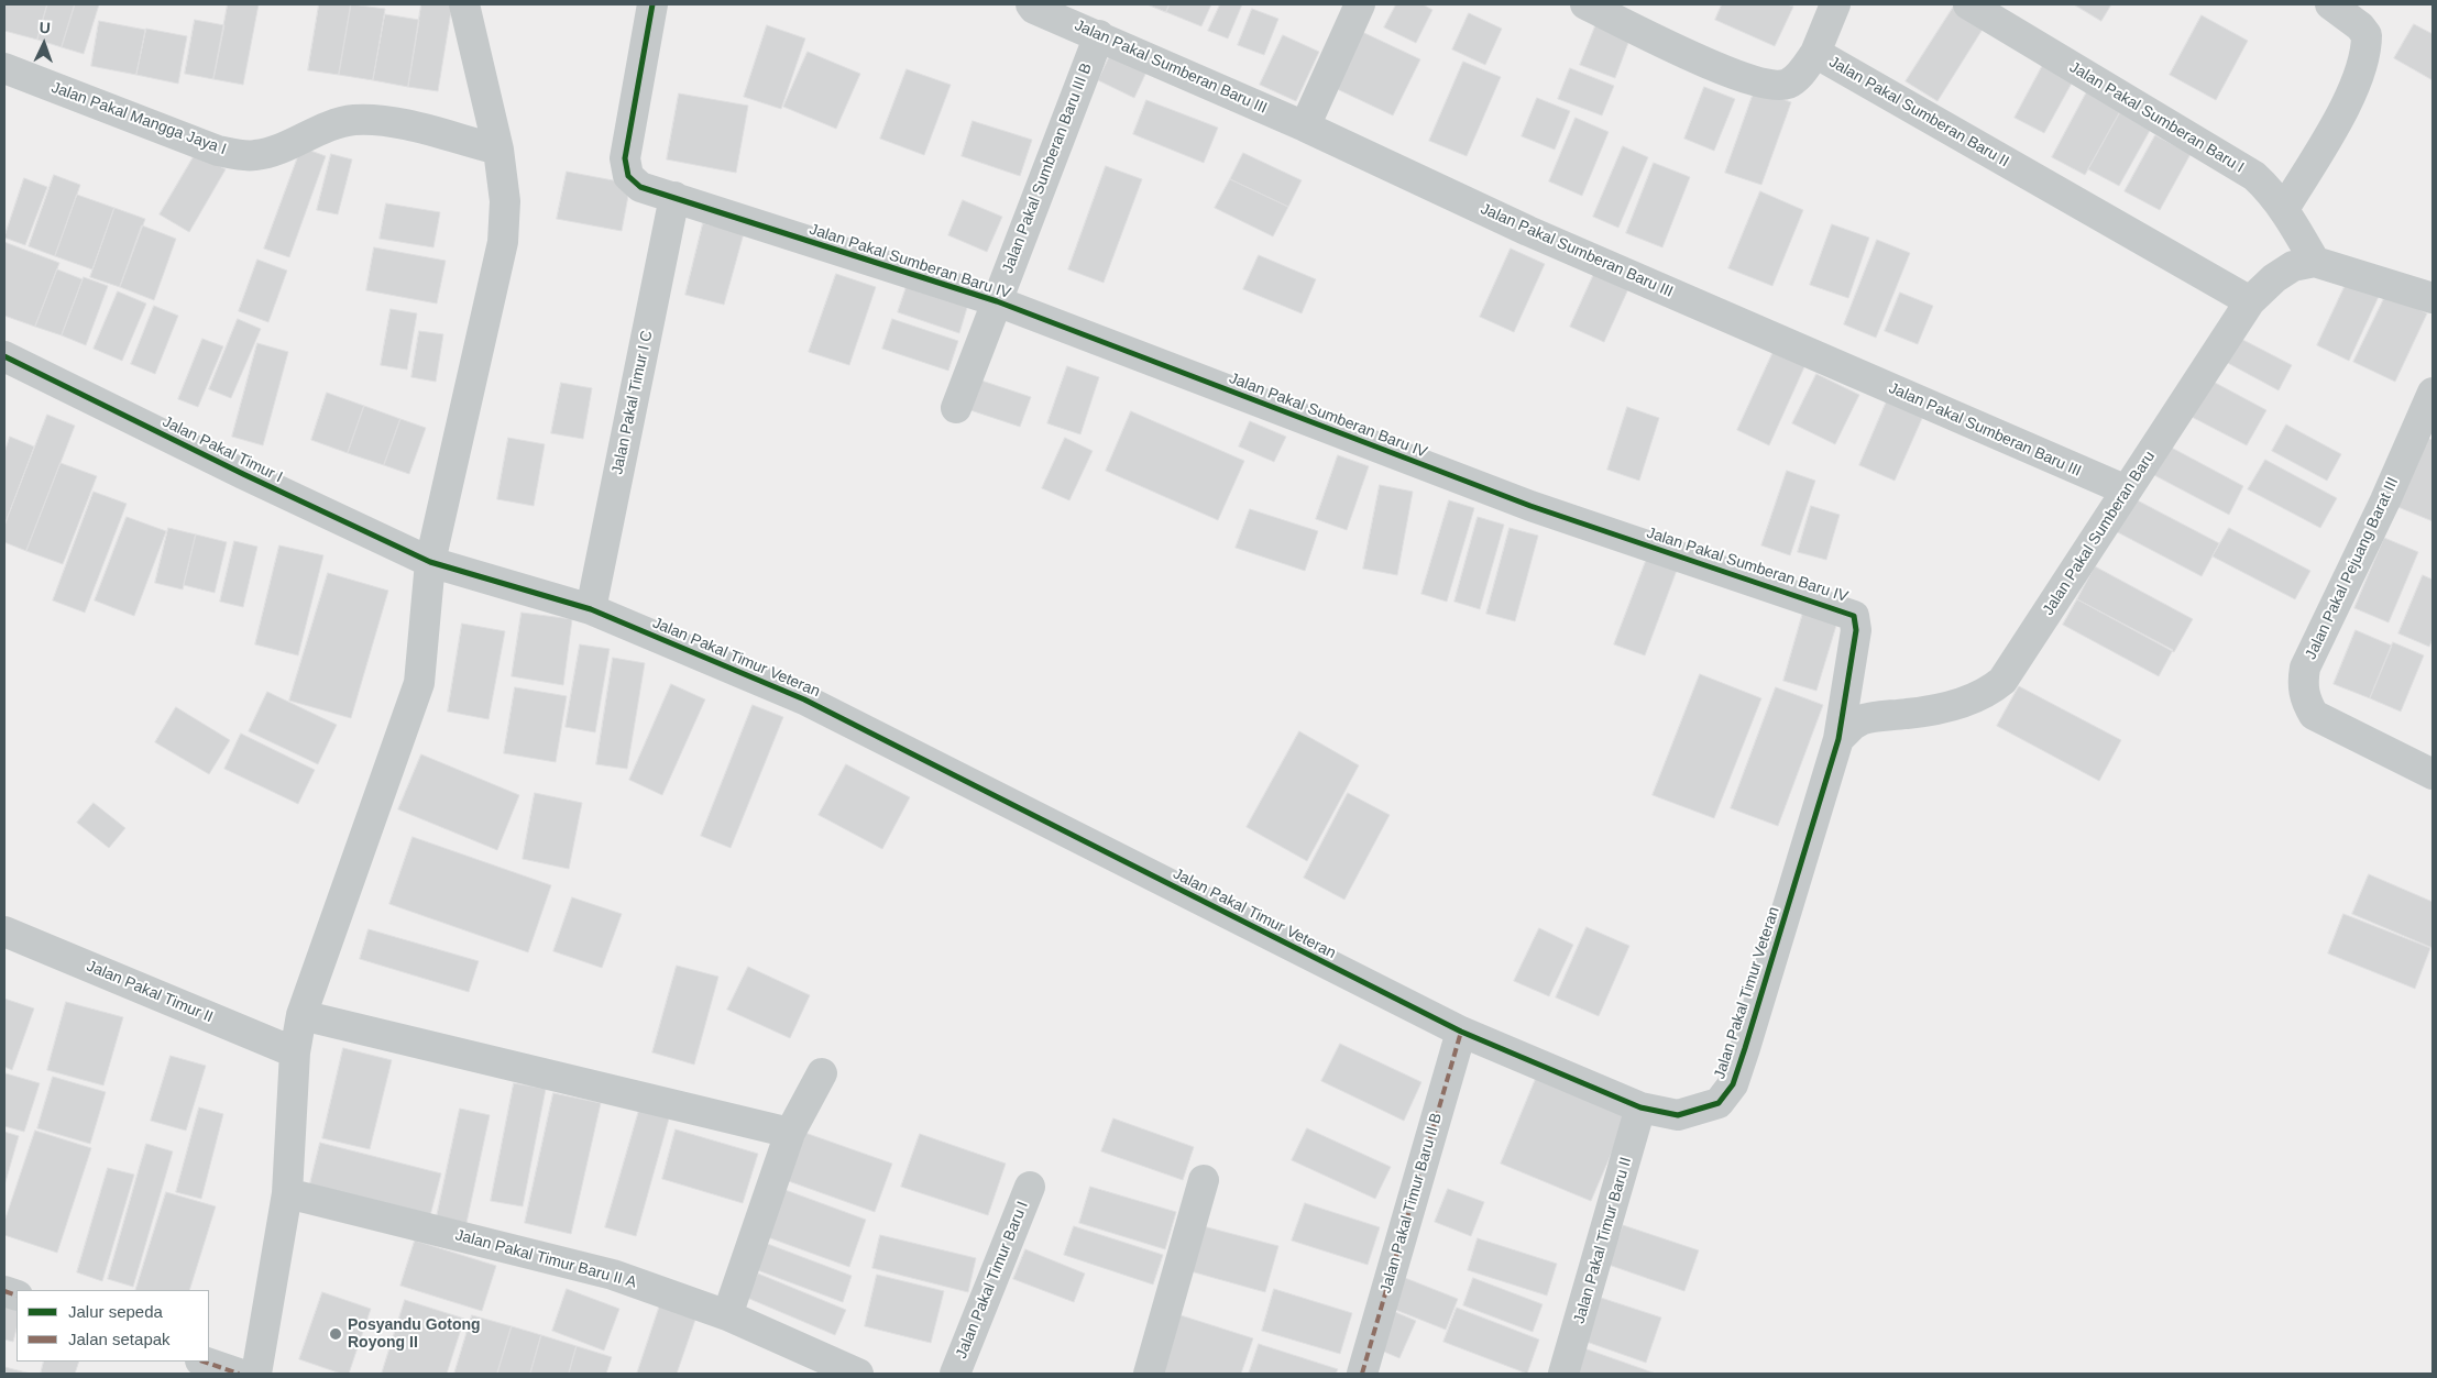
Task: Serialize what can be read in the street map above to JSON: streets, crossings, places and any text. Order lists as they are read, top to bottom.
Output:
{
  "streets": {
    "street": [
      "Jalan Pakal Sumberan Baru III",
      "Jalan Pakal Sumberan Baru II",
      "Jalan Pakal Sumberan Baru I",
      "Jalan Pakal Mangga Jaya I",
      "Jalan Pakal Sumberan Baru III B",
      "Jalan Pakal Sumberan Baru IV",
      "Jalan Pakal Timur I C",
      "Jalan Pakal Timur I",
      "Jalan Pakal Sumberan Baru",
      "Jalan Pakal Pejuang Barat III",
      "Jalan Pakal Timur Veteran",
      "Jalan Pakal Timur II",
      "Jalan Pakal Timur Baru II B",
      "Jalan Pakal Timur Baru II",
      "Jalan Pakal Timur Baru II A",
      "Jalan Pakal Timur Baru I"
    ]
  },
  "crossings": [
    ["Jalan Pakal Sumberan Baru III", "Jalan Pakal Sumberan Baru III B"],
    ["Jalan Pakal Sumberan Baru III", "Jalan Pakal Sumberan Baru"],
    ["Jalan Pakal Sumberan Baru II", "Jalan Pakal Sumberan Baru"],
    ["Jalan Pakal Sumberan Baru I", "Jalan Pakal Sumberan Baru"],
    ["Jalan Pakal Sumberan Baru III B", "Jalan Pakal Sumberan Baru IV"],
    ["Jalan Pakal Sumberan Baru IV", "Jalan Pakal Timur I C"],
    ["Jalan Pakal Sumberan Baru IV", "Jalan Pakal Sumberan Baru"],
    ["Jalan Pakal Sumberan Baru IV", "Jalan Pakal Timur Veteran"],
    ["Jalan Pakal Timur I C", "Jalan Pakal Timur Veteran"],
    ["Jalan Pakal Timur I", "Jalan Pakal Timur Veteran"],
    ["Jalan Pakal Sumberan Baru", "Jalan Pakal Timur Veteran"],
    ["Jalan Pakal Timur Veteran", "Jalan Pakal Timur Baru II B"],
    ["Jalan Pakal Timur Veteran", "Jalan Pakal Timur Baru II"]
  ],
  "places": ["Posyandu Gotong Royong II"],
  "legend": ["Jalur sepeda", "Jalan setapak"],
  "north": "top"
}
